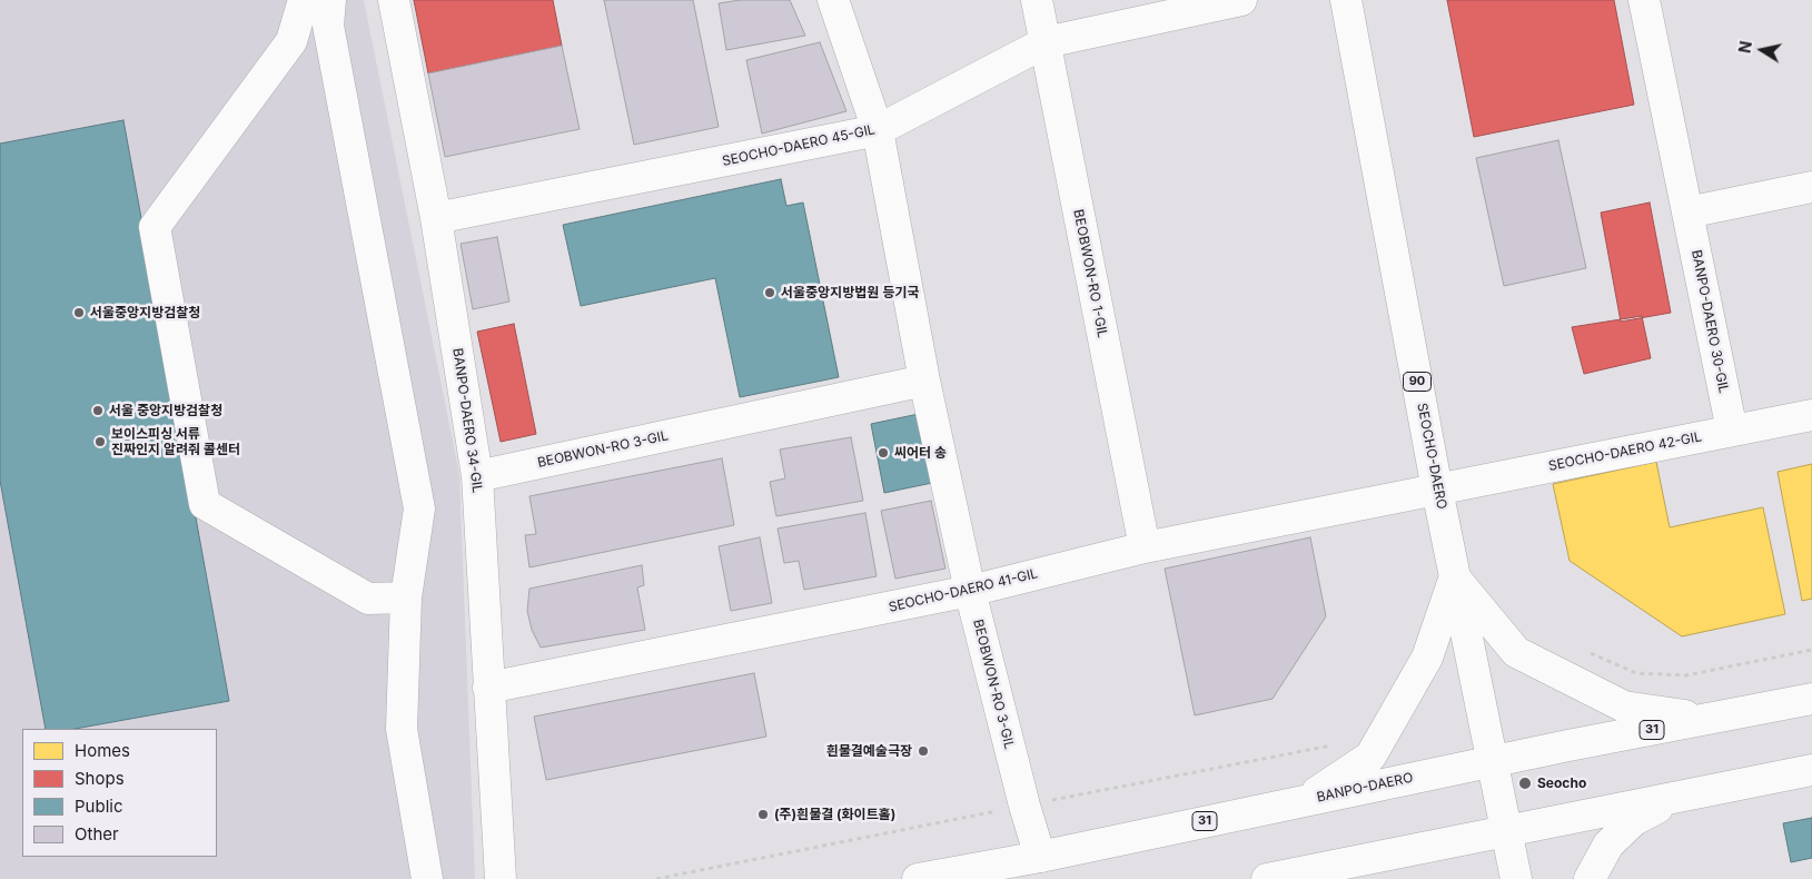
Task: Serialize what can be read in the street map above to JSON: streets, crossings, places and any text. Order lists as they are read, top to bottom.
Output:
{
  "streets": {
    "street": [
      "SEOCHO-DAERO 45-GIL",
      "BEOBWON-RO 1-GIL",
      "BANPO-DAERO 30-GIL",
      "90",
      "BANPO-DAERO 34-GIL",
      "BEOBWON-RO 3-GIL",
      "SEOCHO-DAERO 42-GIL",
      "SEOCHO-DAERO",
      "SEOCHO-DAERO 41-GIL",
      "31",
      "BANPO-DAERO"
    ]
  },
  "crossings": [
    ["SEOCHO-DAERO 45-GIL", "BEOBWON-RO 1-GIL"],
    ["SEOCHO-DAERO 45-GIL", "BANPO-DAERO 34-GIL"],
    ["SEOCHO-DAERO 45-GIL", "BEOBWON-RO 3-GIL"],
    ["BEOBWON-RO 1-GIL", "SEOCHO-DAERO 41-GIL"],
    ["BANPO-DAERO 30-GIL", "SEOCHO-DAERO 42-GIL"],
    ["BANPO-DAERO 34-GIL", "BEOBWON-RO 3-GIL"],
    ["BANPO-DAERO 34-GIL", "SEOCHO-DAERO 41-GIL"],
    ["BEOBWON-RO 3-GIL", "SEOCHO-DAERO 41-GIL"],
    ["BEOBWON-RO 3-GIL", "BANPO-DAERO"],
    ["SEOCHO-DAERO 42-GIL", "SEOCHO-DAERO"],
    ["SEOCHO-DAERO 42-GIL", "SEOCHO-DAERO 41-GIL"],
    ["SEOCHO-DAERO", "SEOCHO-DAERO 41-GIL"],
    ["SEOCHO-DAERO", "BANPO-DAERO"]
  ],
  "places": [
    "서울중앙지방법원 등기국",
    "서울중앙지방검찰청",
    "서울 중앙지방검찰청",
    "보이스피싱 서류 진짜인지 알려줘 콜센터",
    "씨어터 송",
    "흰물결예술극장",
    "Seocho",
    "(주)흰물결 (화이트홀)"
  ],
  "legend": [
    "Homes",
    "Shops",
    "Public",
    "Other"
  ],
  "north": "left"
}
